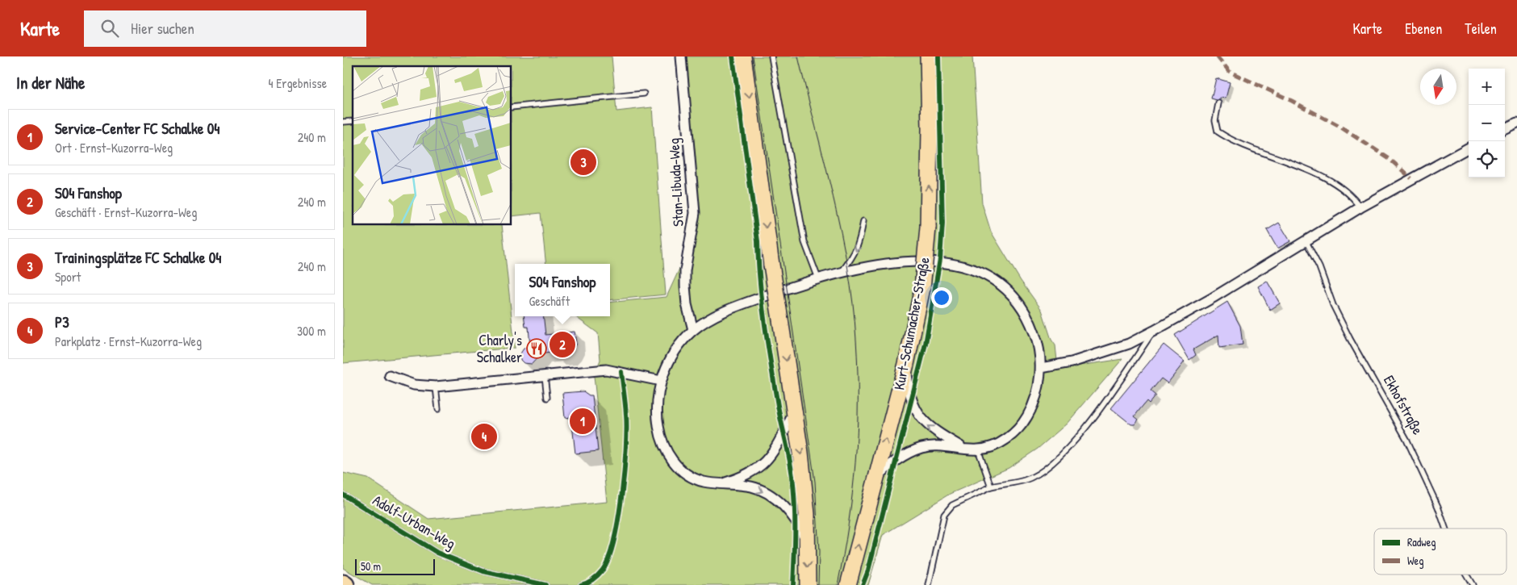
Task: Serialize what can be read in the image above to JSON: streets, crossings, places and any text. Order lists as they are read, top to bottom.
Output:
{
  "streets": {
    "main road": ["Kurt-Schumacher-Straße"],
    "street": ["Stan-Libuda-Weg"],
    "lane": ["Ekhofstraße", "Adolf-Urban-Weg"]
  },
  "places": {
    "restaurant": ["Charly's Schalker"]
  },
  "legend": ["Radweg", "Weg"],
  "scale_bar": "50 m",
  "north": "bottom",
  "page": {
    "header": "Karte",
    "search": "Hier suchen",
    "nav": ["Karte", "Ebenen", "Teilen"],
    "heading": ["In der Nähe", "4 Ergebnisse"],
    "map_buttons": ["+", "−"],
    "list": [
      {
        "mark": "1",
        "name": "Service-Center FC Schalke 04",
        "note": "Ort · Ernst-Kuzorra-Weg",
        "value": "240 m"
      },
      {
        "mark": "2",
        "name": "S04 Fanshop",
        "note": "Geschäft · Ernst-Kuzorra-Weg",
        "value": "240 m"
      },
      {
        "mark": "3",
        "name": "Trainingsplätze FC Schalke 04",
        "note": "Sport",
        "value": "240 m"
      },
      {
        "mark": "4",
        "name": "P3",
        "note": "Parkplatz · Ernst-Kuzorra-Weg",
        "value": "300 m"
      }
    ],
    "pins": [
      "3",
      "2",
      "1",
      "4"
    ],
    "popup": ["S04 Fanshop", "Geschäft"],
    "scale": "50 m"
  }
}
